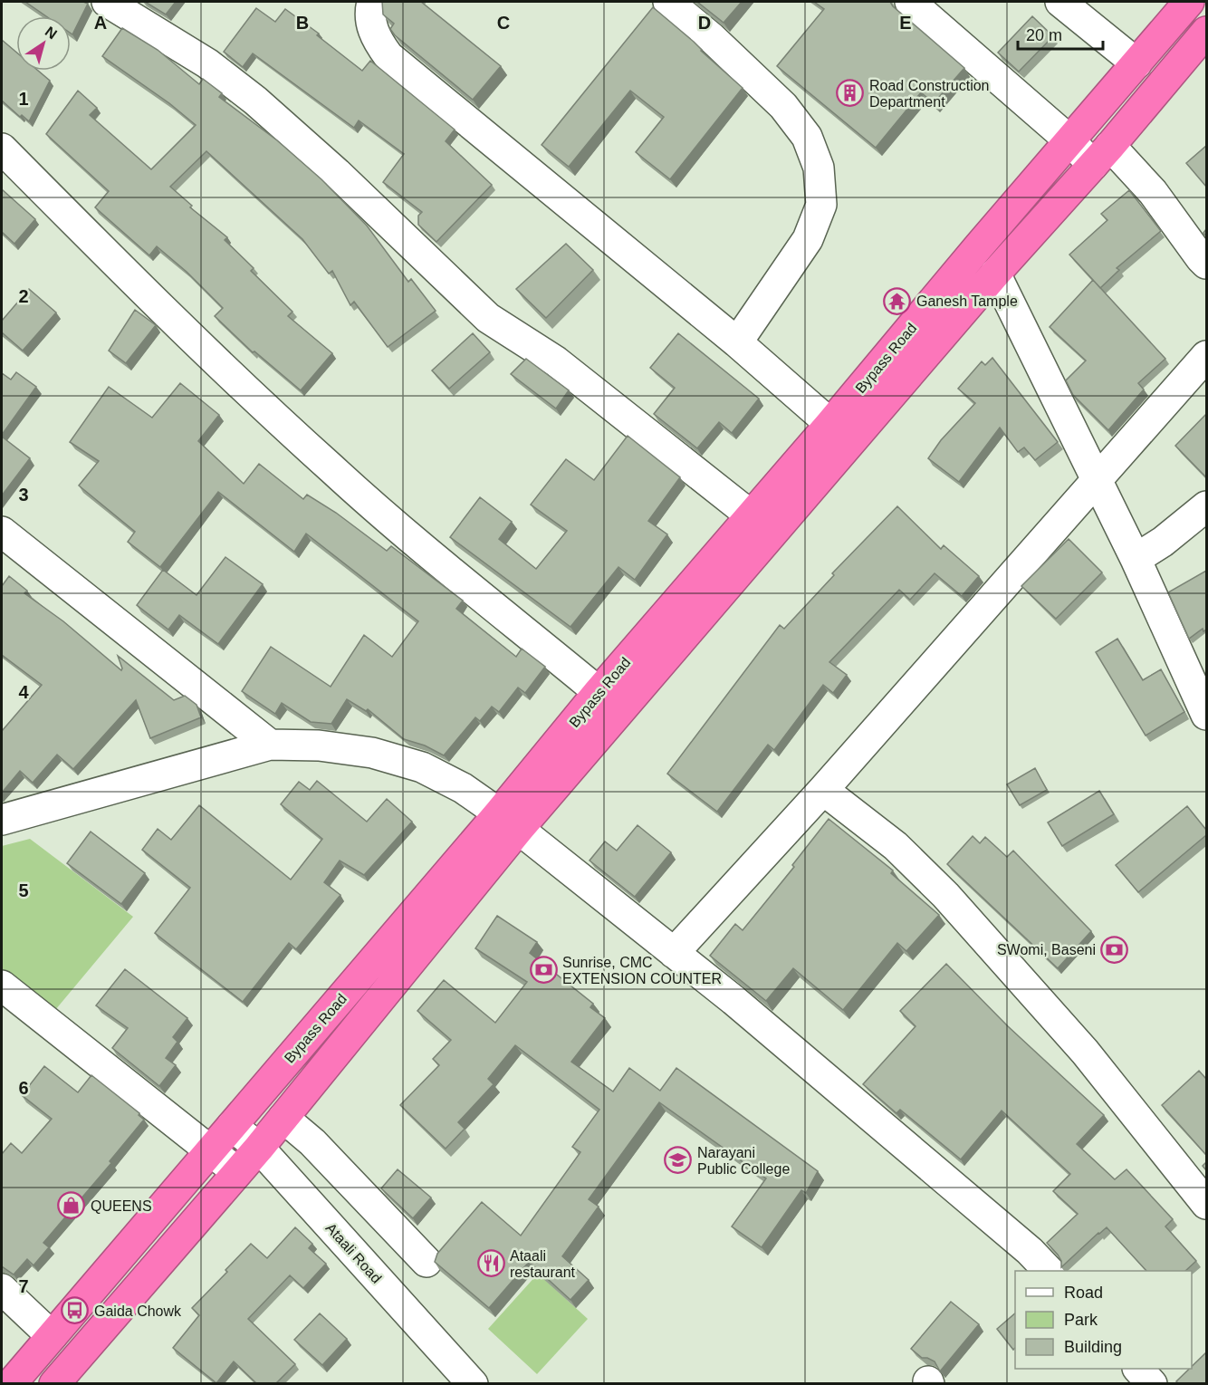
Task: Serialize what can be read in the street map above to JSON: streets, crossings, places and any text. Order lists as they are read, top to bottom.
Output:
{
  "streets": {
    "highway": ["Bypass Road"],
    "street": ["Ataali Road"]
  },
  "crossings": [
    ["Bypass Road", "Ataali Road"]
  ],
  "places": {
    "building": ["Road Construction Department"],
    "temple": ["Ganesh Tample"],
    "bank": ["SWomi, Baseni", "Sunrise, CMC EXTENSION COUNTER"],
    "school or university": ["Narayani Public College"],
    "shop": ["QUEENS"],
    "restaurant": ["Ataali restaurant"],
    "bus stop": ["Gaida Chowk"]
  },
  "legend": ["Road", "Park", "Building"],
  "scale_bar": "20 m",
  "north": "top right",
  "grid": {
    "columns": [
      "A",
      "B",
      "C",
      "D",
      "E"
    ],
    "rows": [
      "1",
      "2",
      "3",
      "4",
      "5",
      "6",
      "7"
    ]
  }
}
